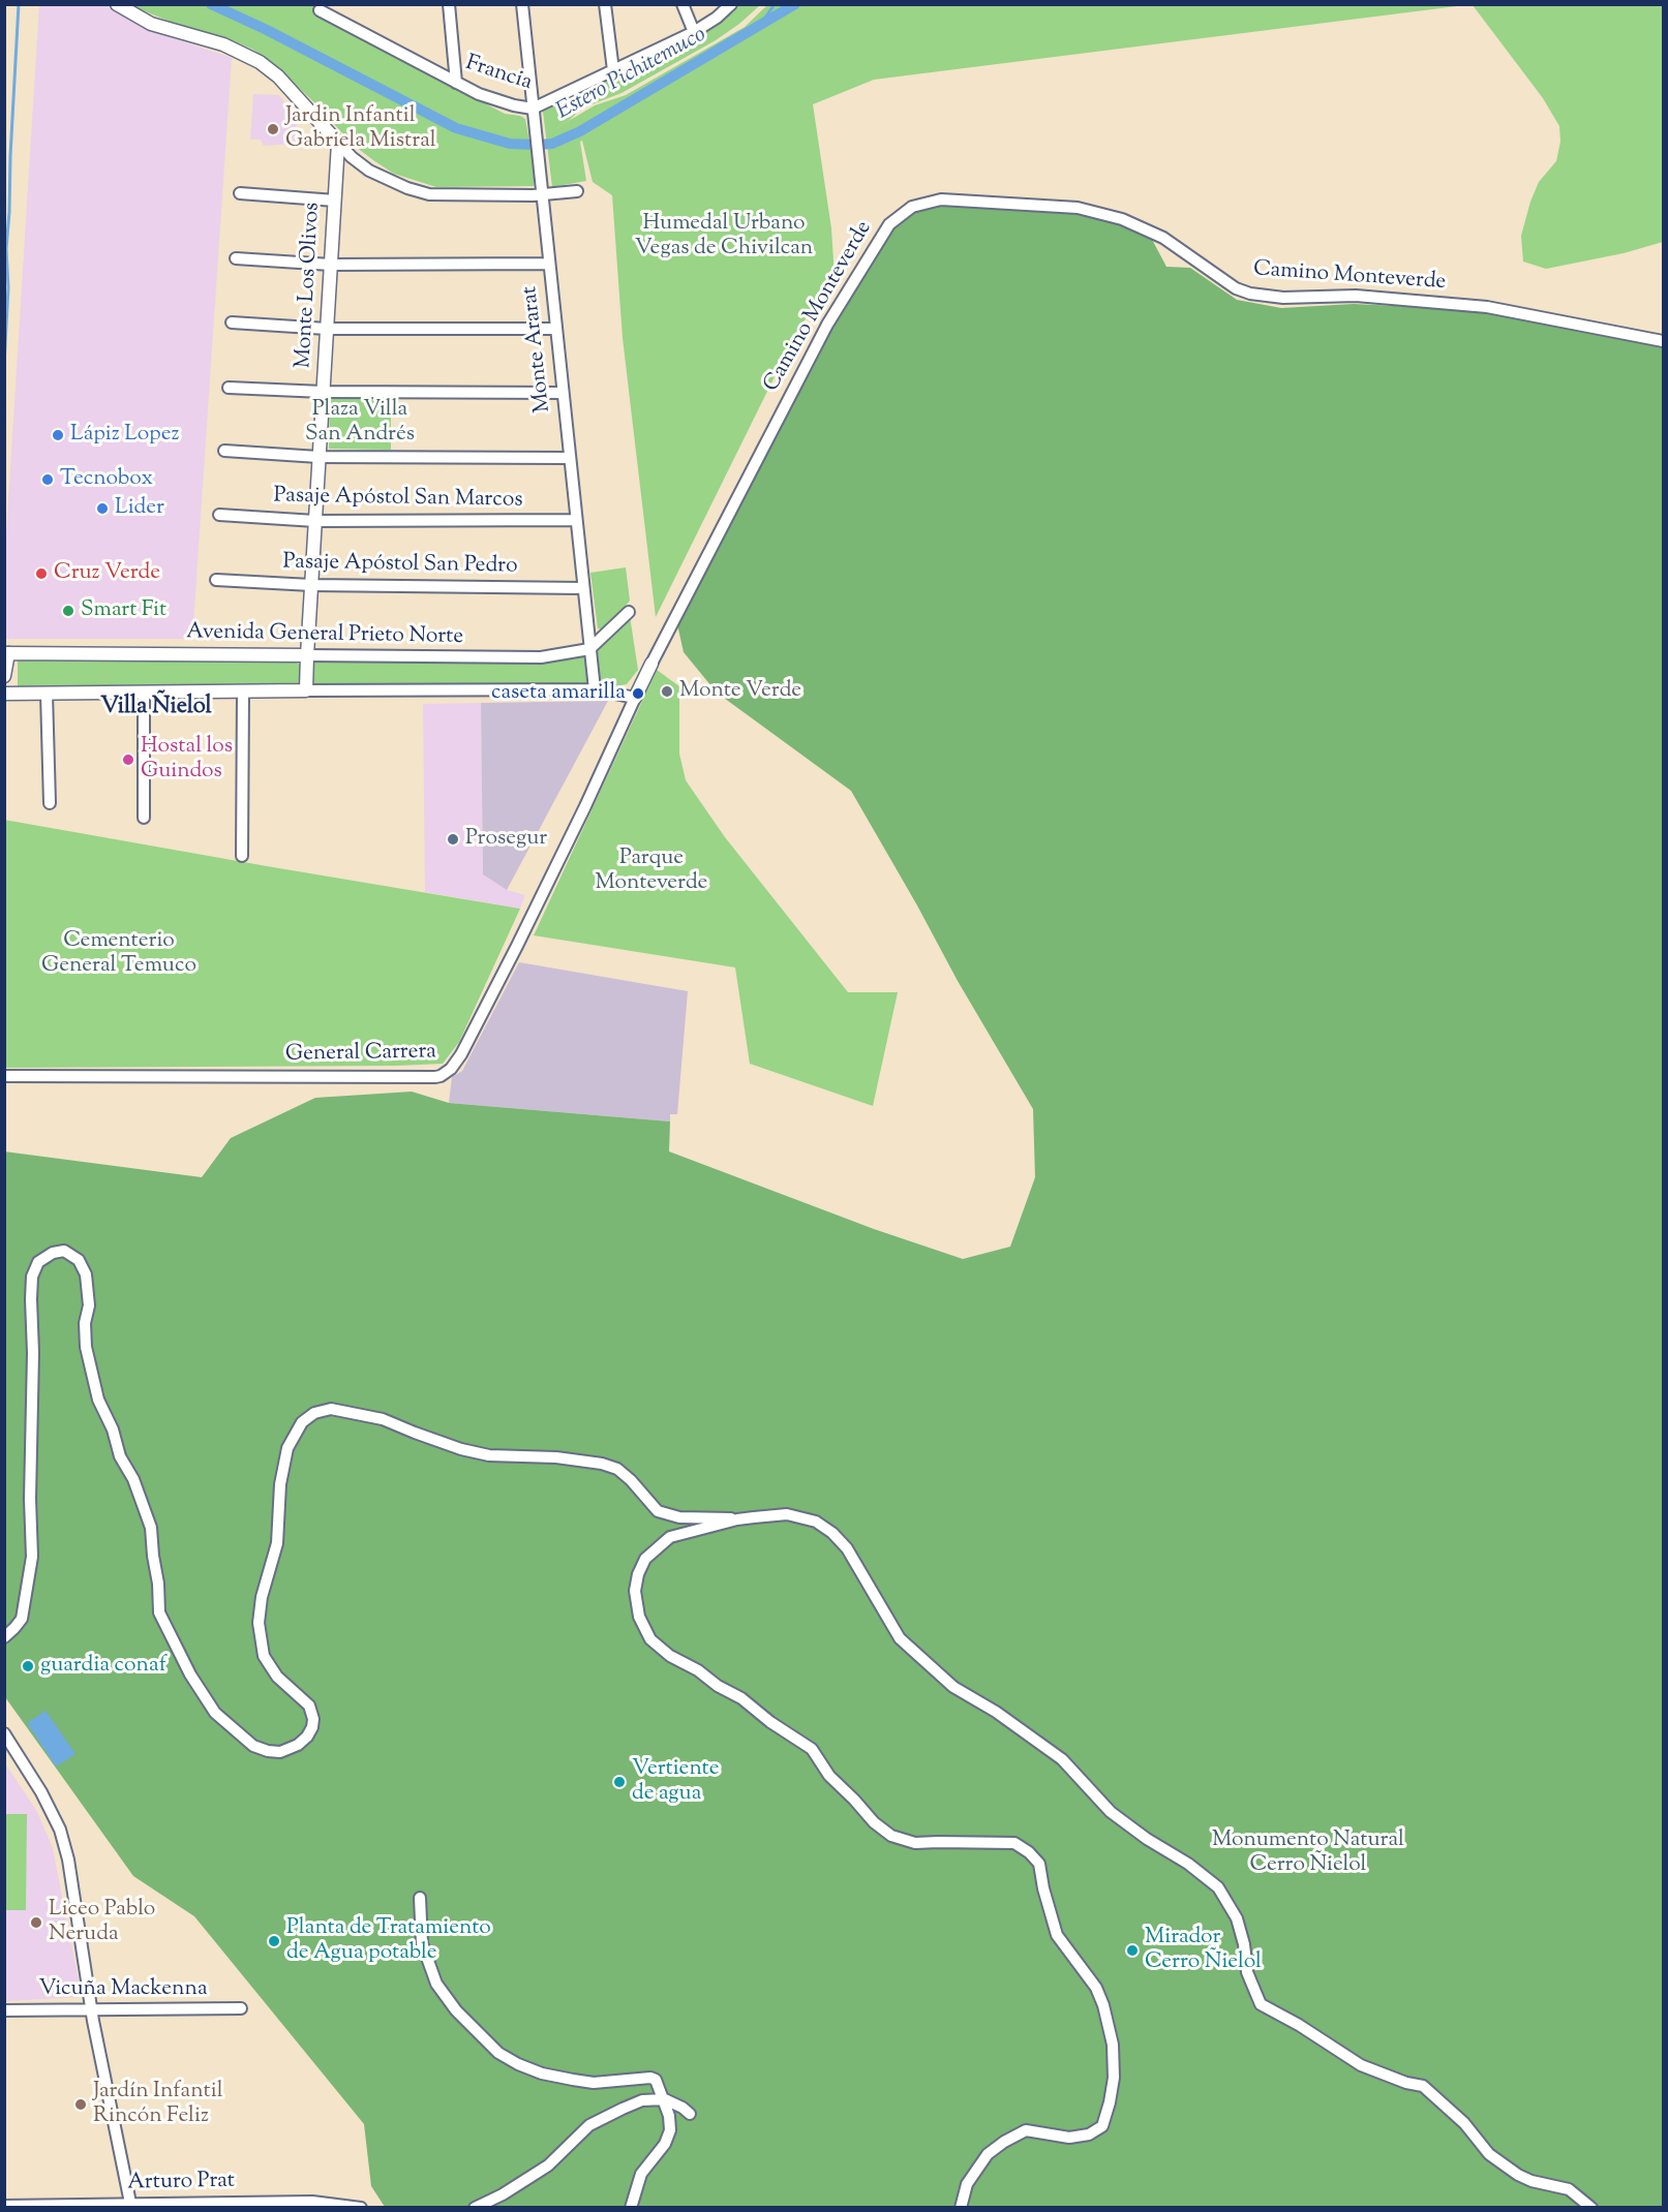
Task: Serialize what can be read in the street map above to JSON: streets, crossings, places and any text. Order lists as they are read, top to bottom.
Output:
{
  "streets": {
    "street": [
      "Francia",
      "Camino Monteverde",
      "Monte Los Olivos",
      "Monte Ararat",
      "Pasaje Apóstol San Marcos",
      "Pasaje Apóstol San Pedro",
      "Avenida General Prieto Norte",
      "General Carrera",
      "Vicuña Mackenna",
      "Arturo Prat"
    ]
  },
  "crossings": [
    ["Francia", "Monte Ararat"],
    ["Camino Monteverde", "General Carrera"],
    ["Monte Los Olivos", "Pasaje Apóstol San Marcos"],
    ["Monte Los Olivos", "Pasaje Apóstol San Pedro"],
    ["Monte Los Olivos", "Avenida General Prieto Norte"],
    ["Monte Ararat", "Pasaje Apóstol San Marcos"],
    ["Monte Ararat", "Pasaje Apóstol San Pedro"],
    ["Monte Ararat", "Avenida General Prieto Norte"]
  ],
  "districts": ["Villa Ñielol"],
  "water": ["Estero Pichitemuco"],
  "parks": [
    "Humedal Urbano Vegas de Chivilcan",
    "Plaza Villa San Andrés",
    "Parque Monteverde",
    "Cementerio General Temuco",
    "Monumento Natural Cerro Ñielol"
  ],
  "places": [
    "Jardin Infantil Gabriela Mistral",
    "Lápiz Lopez",
    "Tecnobox",
    "Lider",
    "Cruz Verde",
    "Smart Fit",
    "Monte Verde",
    "caseta amarilla",
    "Hostal los Guindos",
    "Prosegur",
    "guardia conaf",
    "Vertiente de agua",
    "Liceo Pablo Neruda",
    "Planta de Tratamiento de Agua potable",
    "Mirador Cerro Ñielol",
    "Jardín Infantil Rincón Feliz"
  ]
}
